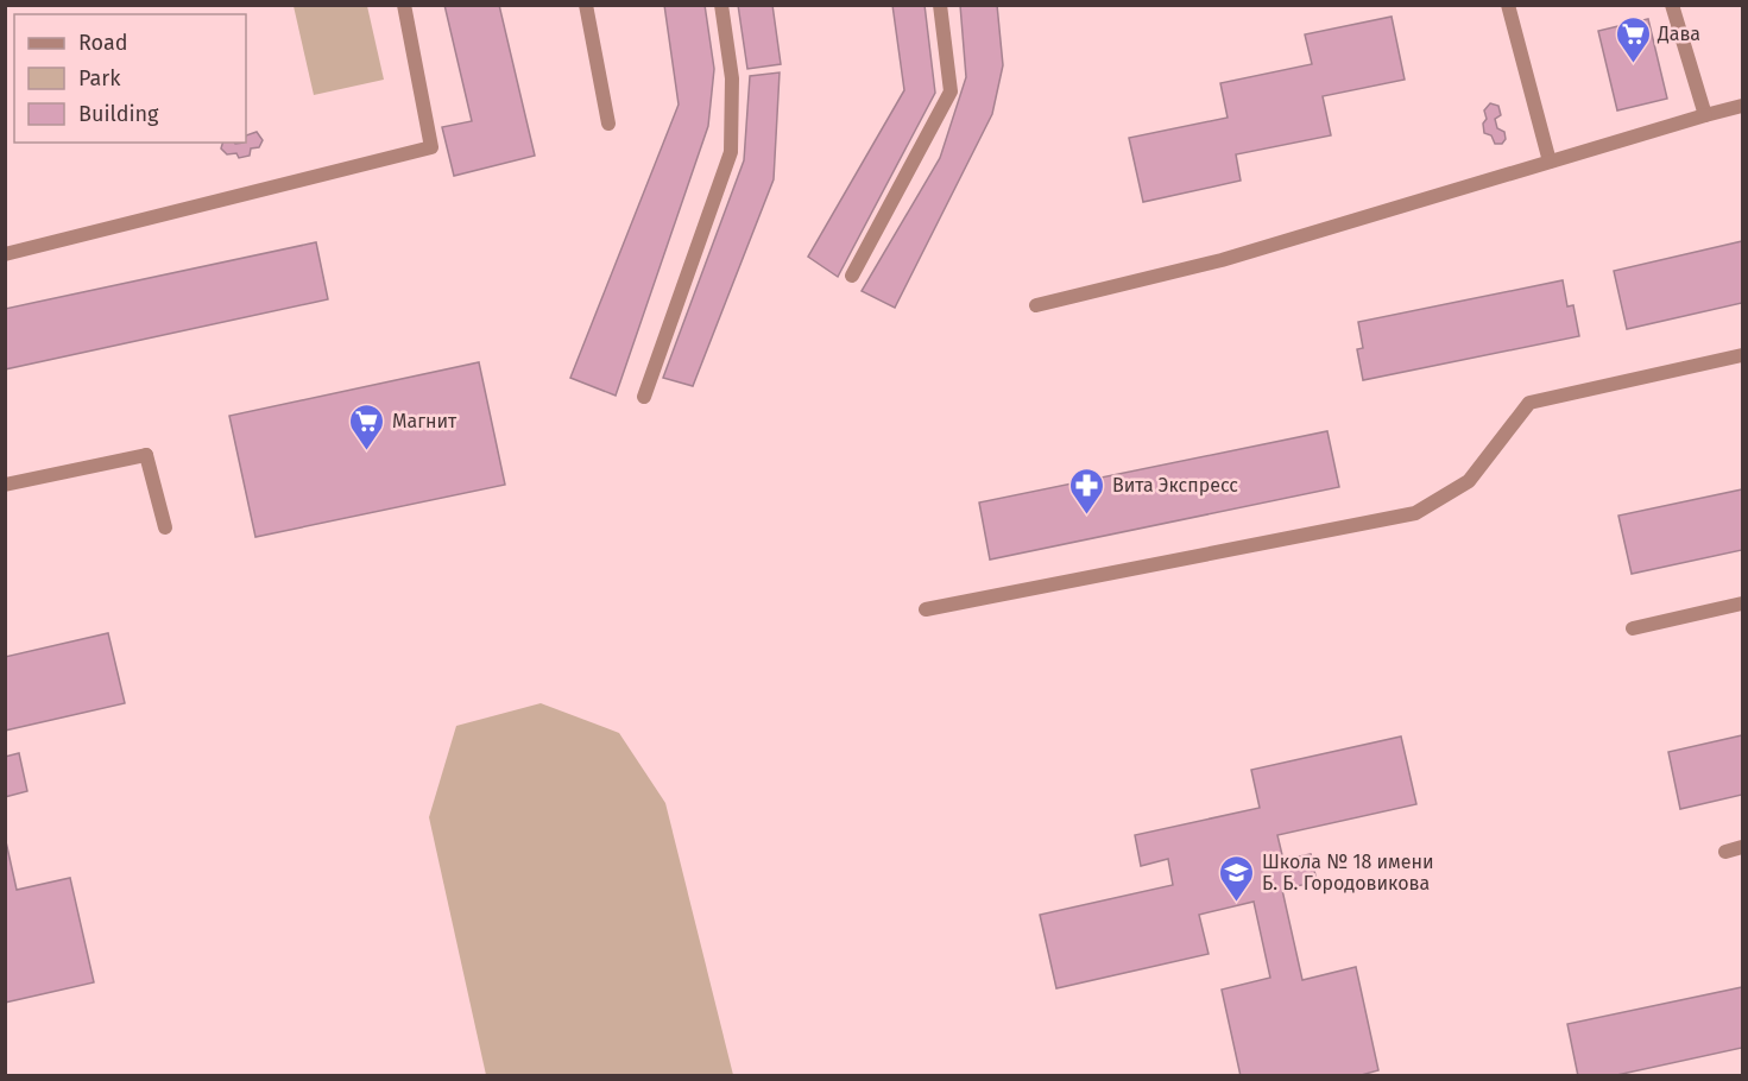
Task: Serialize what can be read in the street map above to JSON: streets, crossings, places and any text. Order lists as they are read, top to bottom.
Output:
{
  "places": {
    "supermarket": ["Дава", "Магнит"],
    "pharmacy": ["Вита Экспресс"],
    "school or university": ["Школа № 18 имени Б. Б. Городовикова"]
  },
  "legend": ["Road", "Park", "Building"]
}
